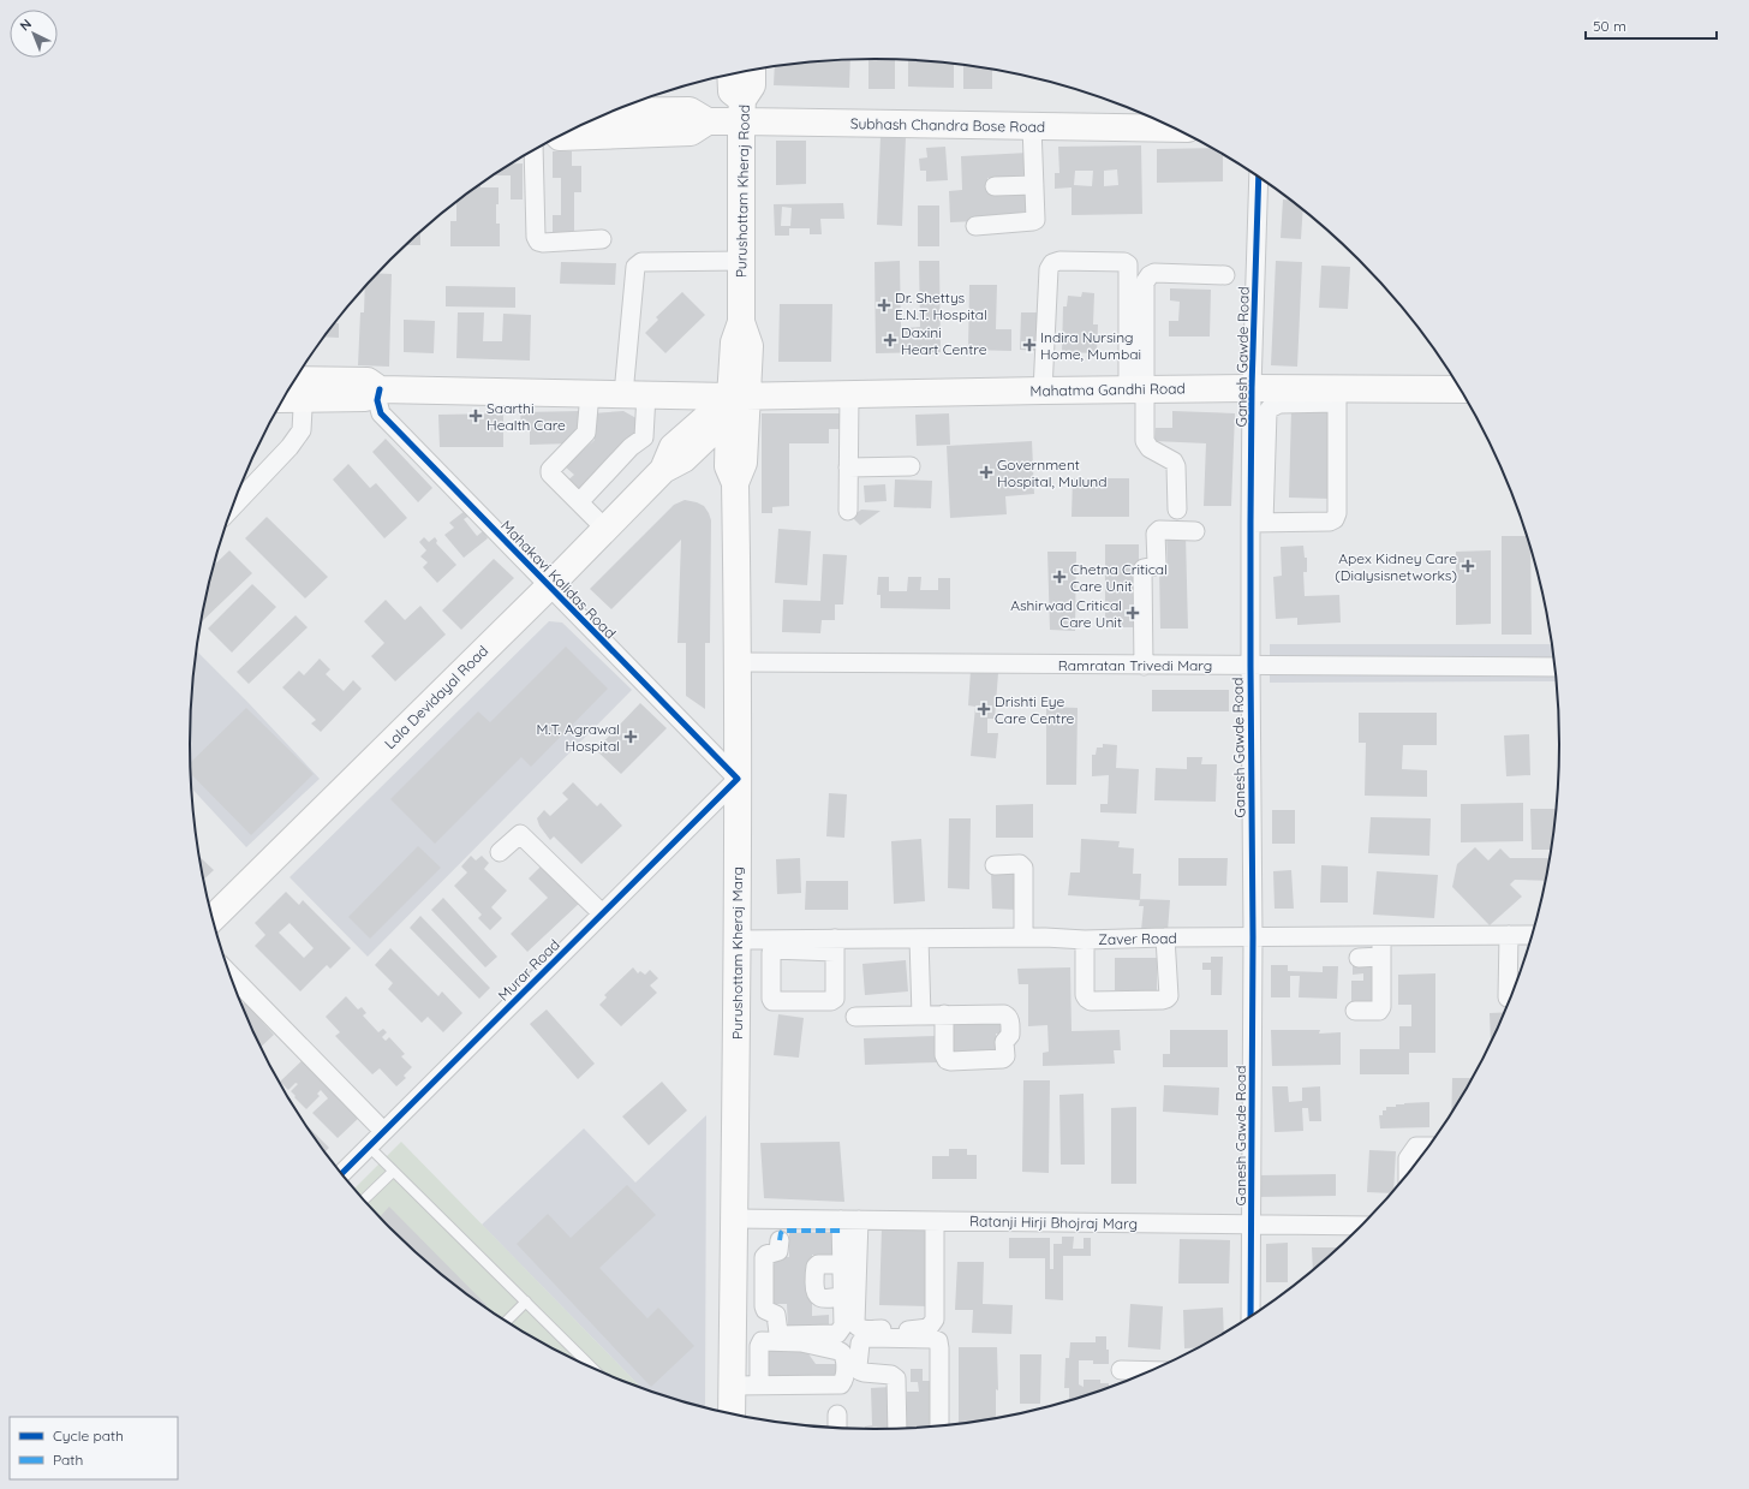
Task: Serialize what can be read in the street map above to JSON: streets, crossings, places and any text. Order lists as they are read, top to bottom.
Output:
{
  "streets": {
    "street": [
      "Subhash Chandra Bose Road",
      "Purushottam Kheraj Road",
      "Ganesh Gawde Road",
      "Mahatma Gandhi Road",
      "Mahakavi Kalidas Road",
      "Ramratan Trivedi Marg",
      "Lala Devidayal Road",
      "Zaver Road",
      "Purushottam Kheraj Marg",
      "Murar Road",
      "Ratanji Hirji Bhojraj Marg"
    ]
  },
  "crossings": [
    ["Subhash Chandra Bose Road", "Purushottam Kheraj Road"],
    ["Purushottam Kheraj Road", "Mahatma Gandhi Road"],
    ["Purushottam Kheraj Road", "Purushottam Kheraj Marg"],
    ["Ganesh Gawde Road", "Mahatma Gandhi Road"],
    ["Ganesh Gawde Road", "Ramratan Trivedi Marg"],
    ["Ganesh Gawde Road", "Zaver Road"],
    ["Ganesh Gawde Road", "Ratanji Hirji Bhojraj Marg"],
    ["Mahatma Gandhi Road", "Mahakavi Kalidas Road"],
    ["Mahakavi Kalidas Road", "Lala Devidayal Road"],
    ["Mahakavi Kalidas Road", "Purushottam Kheraj Marg"],
    ["Mahakavi Kalidas Road", "Murar Road"],
    ["Ramratan Trivedi Marg", "Purushottam Kheraj Marg"],
    ["Zaver Road", "Purushottam Kheraj Marg"],
    ["Purushottam Kheraj Marg", "Murar Road"],
    ["Purushottam Kheraj Marg", "Ratanji Hirji Bhojraj Marg"]
  ],
  "places": {
    "health": [
      "Dr. Shettys E.N.T. Hospital",
      "Daxini Heart Centre",
      "Indira Nursing Home, Mumbai",
      "Saarthi Health Care",
      "Government Hospital, Mulund",
      "Apex Kidney Care (Dialysisnetworks)",
      "Chetna Critical Care Unit",
      "Ashirwad Critical Care Unit",
      "Drishti Eye Care Centre",
      "M.T. Agrawal Hospital"
    ]
  },
  "legend": ["Cycle path", "Path"],
  "scale_bar": "50 m",
  "north": "top left"
}
